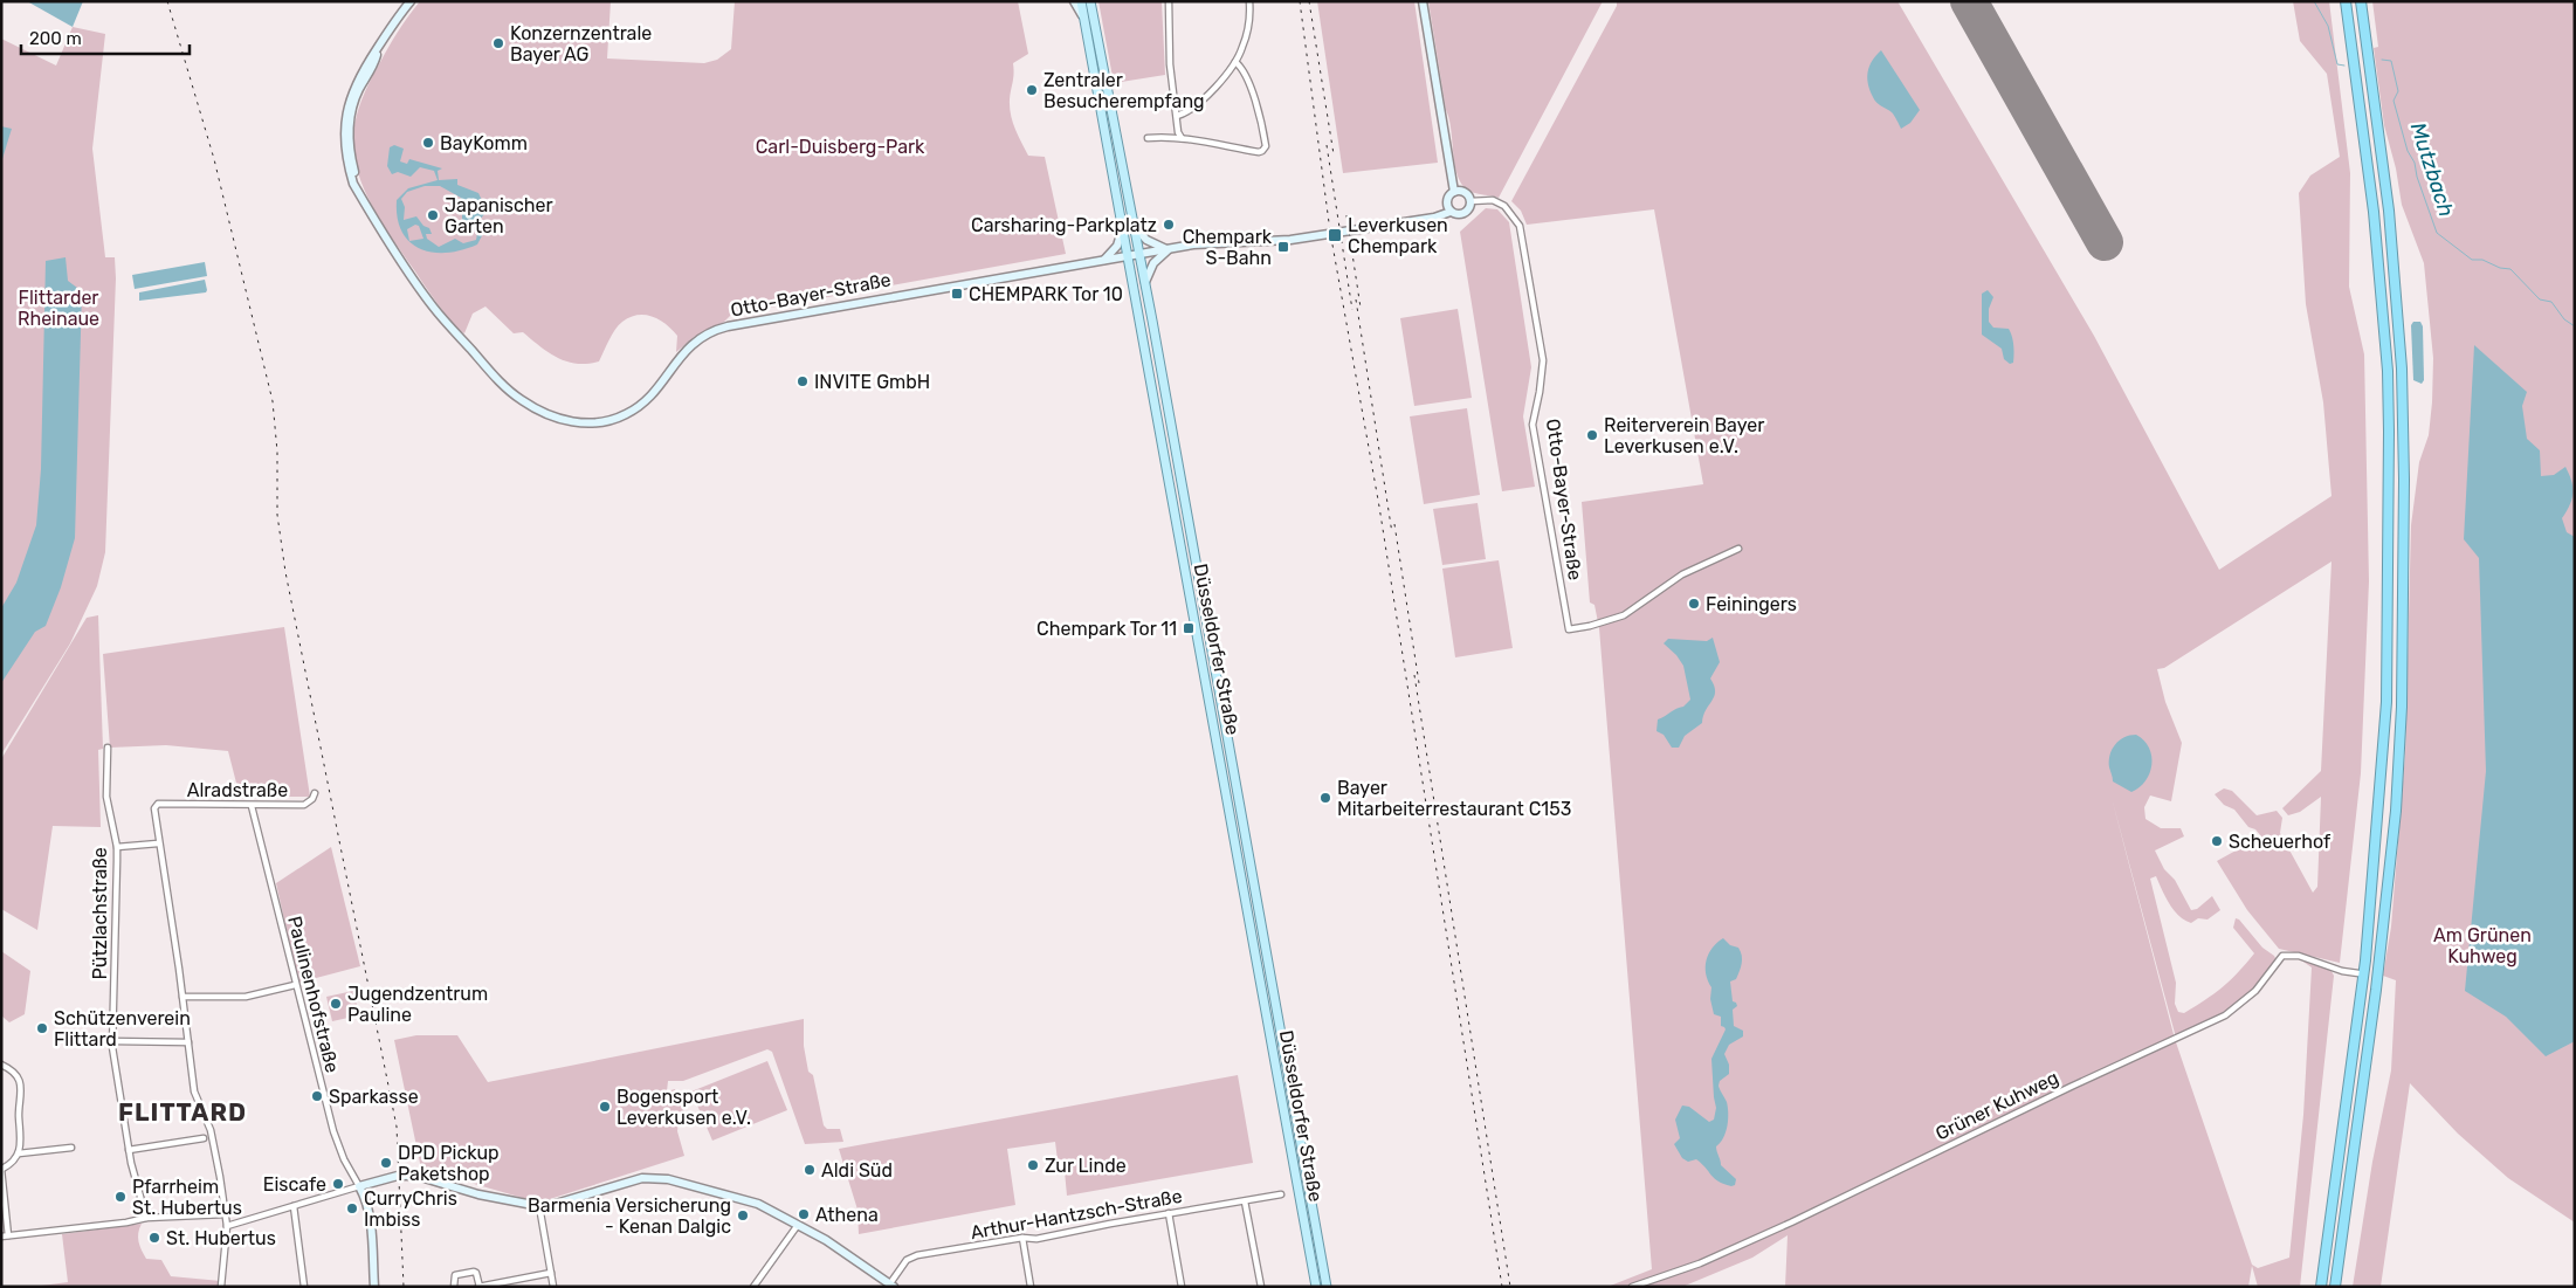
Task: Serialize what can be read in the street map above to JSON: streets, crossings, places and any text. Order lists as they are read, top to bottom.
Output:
{
  "streets": {
    "main road": ["Düsseldorfer Straße"],
    "street": [
      "Otto-Bayer-Straße",
      "Alradstraße",
      "Pützlachstraße",
      "Paulinenhofstraße",
      "Grüner Kuhweg",
      "Arthur-Hantzsch-Straße"
    ]
  },
  "crossings": [
    ["Otto-Bayer-Straße", "Düsseldorfer Straße"],
    ["Alradstraße", "Paulinenhofstraße"]
  ],
  "districts": ["FLITTARD"],
  "water": ["Mutzbach"],
  "parks": ["Carl-Duisberg-Park", "Flittarder Rheinaue", "Am Grünen Kuhweg"],
  "places": {
    "other": [
      "Konzernzentrale Bayer AG",
      "Zentraler Besucherempfang",
      "BayKomm",
      "Japanischer Garten",
      "Carsharing-Parkplatz",
      "INVITE GmbH",
      "Reiterverein Bayer Leverkusen e.V.",
      "Feiningers",
      "Bayer Mitarbeiterrestaurant C153",
      "Scheuerhof",
      "Jugendzentrum Pauline",
      "Schützenverein Flittard",
      "Sparkasse",
      "Bogensport Leverkusen e.V.",
      "DPD Pickup Paketshop",
      "Zur Linde",
      "Aldi Süd",
      "Eiscafe",
      "Pfarrheim St. Hubertus",
      "CurryChris Imbiss",
      "Athena",
      "Barmenia Versicherung - Kenan Dalgic",
      "St. Hubertus"
    ],
    "transit": [
      "Leverkusen Chempark",
      "Chempark S-Bahn",
      "CHEMPARK Tor 10",
      "Chempark Tor 11"
    ]
  },
  "scale_bar": "200 m"
}
